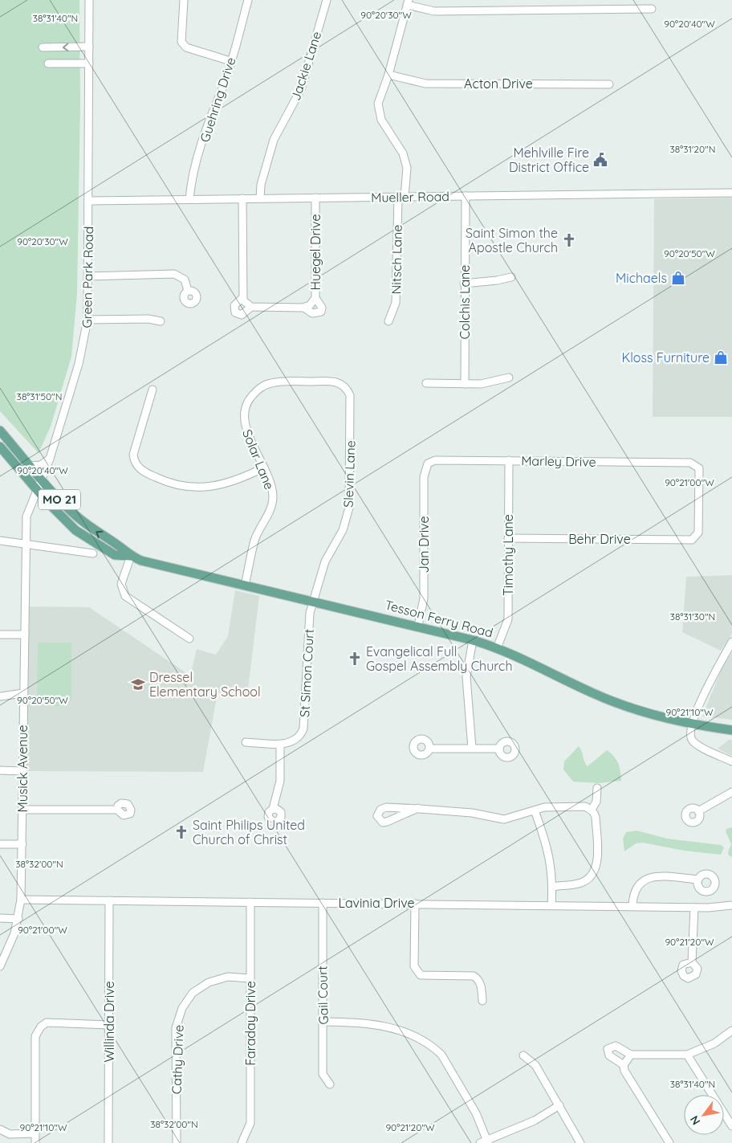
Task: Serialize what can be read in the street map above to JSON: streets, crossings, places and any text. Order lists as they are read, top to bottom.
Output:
{
  "streets": {
    "main road": ["MO 21", "Tesson Ferry Road"],
    "street": [
      "Jackie Lane",
      "Acton Drive",
      "Guehring Drive",
      "Mueller Road",
      "Huegel Drive",
      "Nitsch Lane",
      "Green Park Road",
      "Colchis Lane",
      "Solar Lane",
      "Marley Drive",
      "Slevin Lane",
      "Behr Drive",
      "Jan Drive",
      "Timothy Lane",
      "St Simon Court",
      "Musick Avenue",
      "Lavinia Drive",
      "Gail Court",
      "Willinda Drive",
      "Faraday Drive",
      "Cathy Drive"
    ]
  },
  "crossings": [
    ["Jackie Lane", "Mueller Road"],
    ["Acton Drive", "Nitsch Lane"],
    ["Guehring Drive", "Mueller Road"],
    ["Mueller Road", "Huegel Drive"],
    ["Mueller Road", "Nitsch Lane"],
    ["Mueller Road", "Green Park Road"],
    ["Mueller Road", "Colchis Lane"],
    ["Green Park Road", "Tesson Ferry Road"],
    ["Green Park Road", "Musick Avenue"],
    ["Solar Lane", "Slevin Lane"],
    ["Solar Lane", "Tesson Ferry Road"],
    ["Marley Drive", "Behr Drive"],
    ["Marley Drive", "Jan Drive"],
    ["Marley Drive", "Timothy Lane"],
    ["Slevin Lane", "Tesson Ferry Road"],
    ["Slevin Lane", "St Simon Court"],
    ["Behr Drive", "Timothy Lane"],
    ["Jan Drive", "Tesson Ferry Road"],
    ["Timothy Lane", "Tesson Ferry Road"],
    ["Tesson Ferry Road", "St Simon Court"],
    ["Musick Avenue", "Lavinia Drive"],
    ["Lavinia Drive", "Gail Court"],
    ["Lavinia Drive", "Willinda Drive"],
    ["Lavinia Drive", "Faraday Drive"],
    ["Faraday Drive", "Cathy Drive"]
  ],
  "places": {
    "public building": ["Mehlville Fire District Office"],
    "church": ["Saint Simon the Apostle Church", "Evangelical Full Gospel Assembly Church", "Saint Philips United Church of Christ"],
    "shop": ["Michaels", "Kloss Furniture"],
    "school or university": ["Dressel Elementary School"]
  },
  "north": "bottom left",
  "coordinates": [
    "90°20'30\"W",
    "38°31'40\"N",
    "90°20'40\"W",
    "38°31'20\"N",
    "90°20'50\"W",
    "38°31'50\"N",
    "90°21'00\"W",
    "38°31'30\"N",
    "90°21'10\"W",
    "38°32'00\"N",
    "90°21'20\"W"
  ]
}
